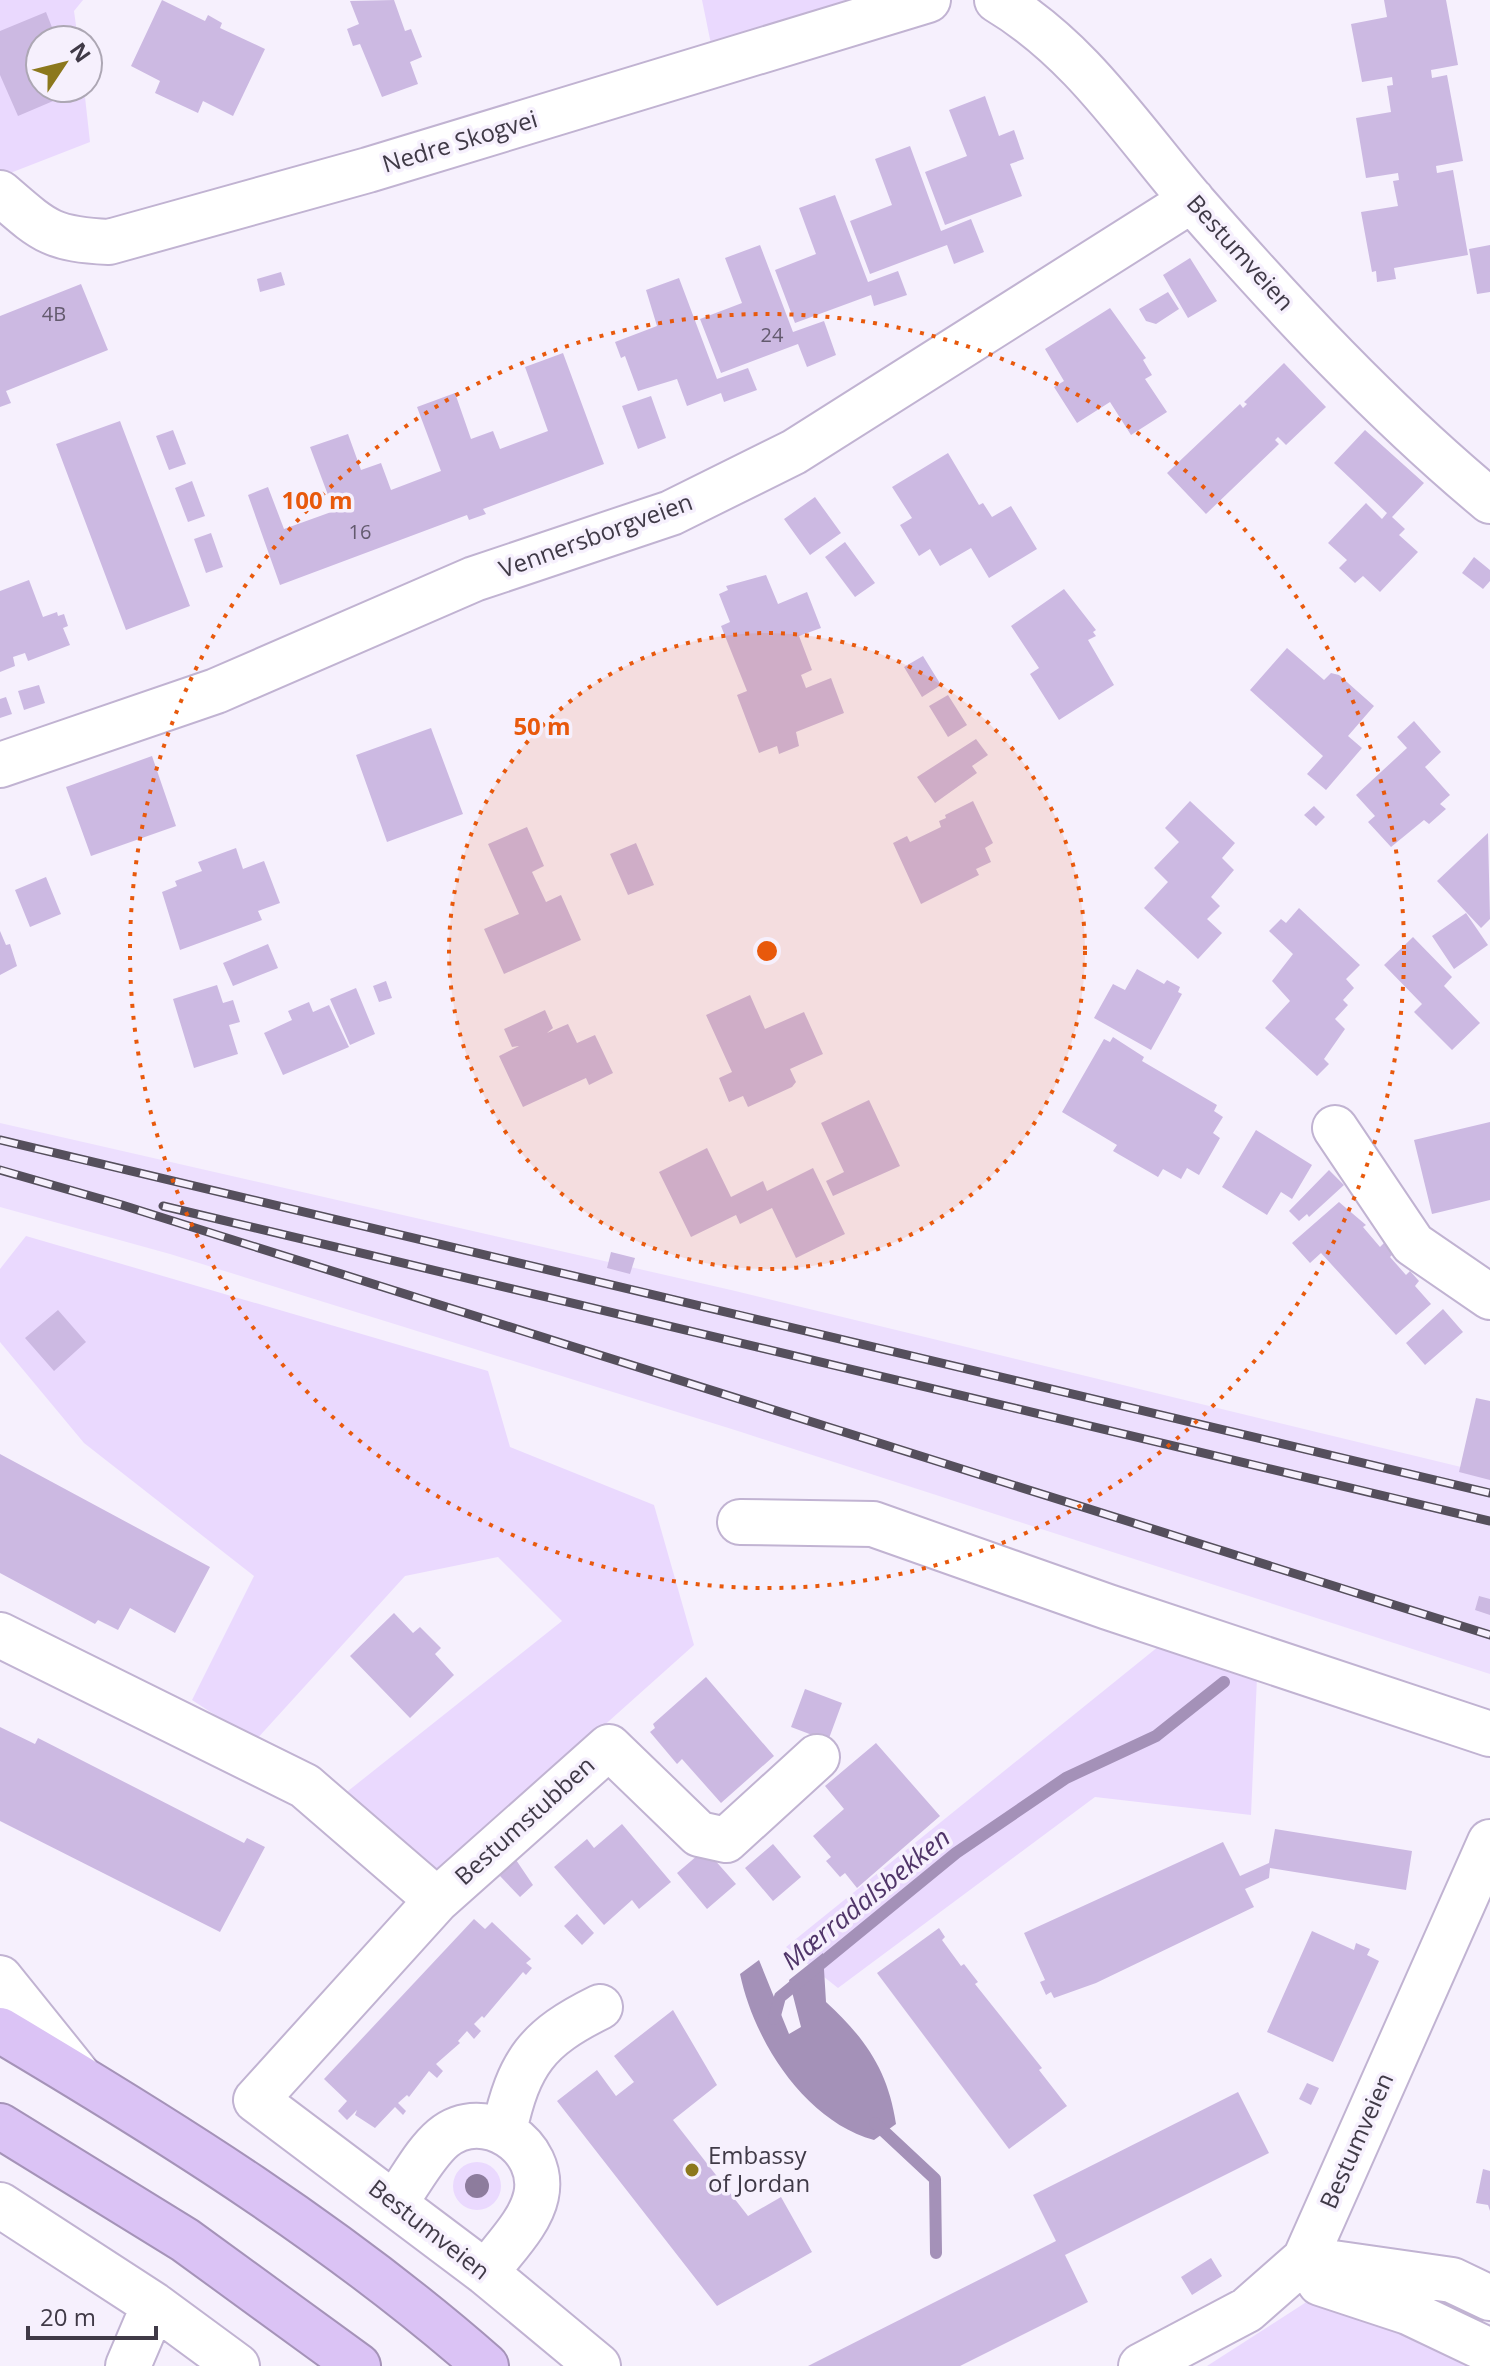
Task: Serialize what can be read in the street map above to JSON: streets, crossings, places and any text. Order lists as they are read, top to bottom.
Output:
{
  "streets": {
    "street": [
      "Nedre Skogvei",
      "Bestumveien",
      "Vennersborgveien",
      "Bestumstubben"
    ]
  },
  "crossings": [
    ["Bestumveien", "Vennersborgveien"],
    ["Bestumveien", "Bestumstubben"]
  ],
  "water": ["Mærradalsbekken"],
  "places": ["Embassy of Jordan"],
  "house_numbers": ["4B", "24", "16"],
  "scale_bar": "20 m",
  "north": "top right",
  "rings": ["100 m", "50 m"]
}
